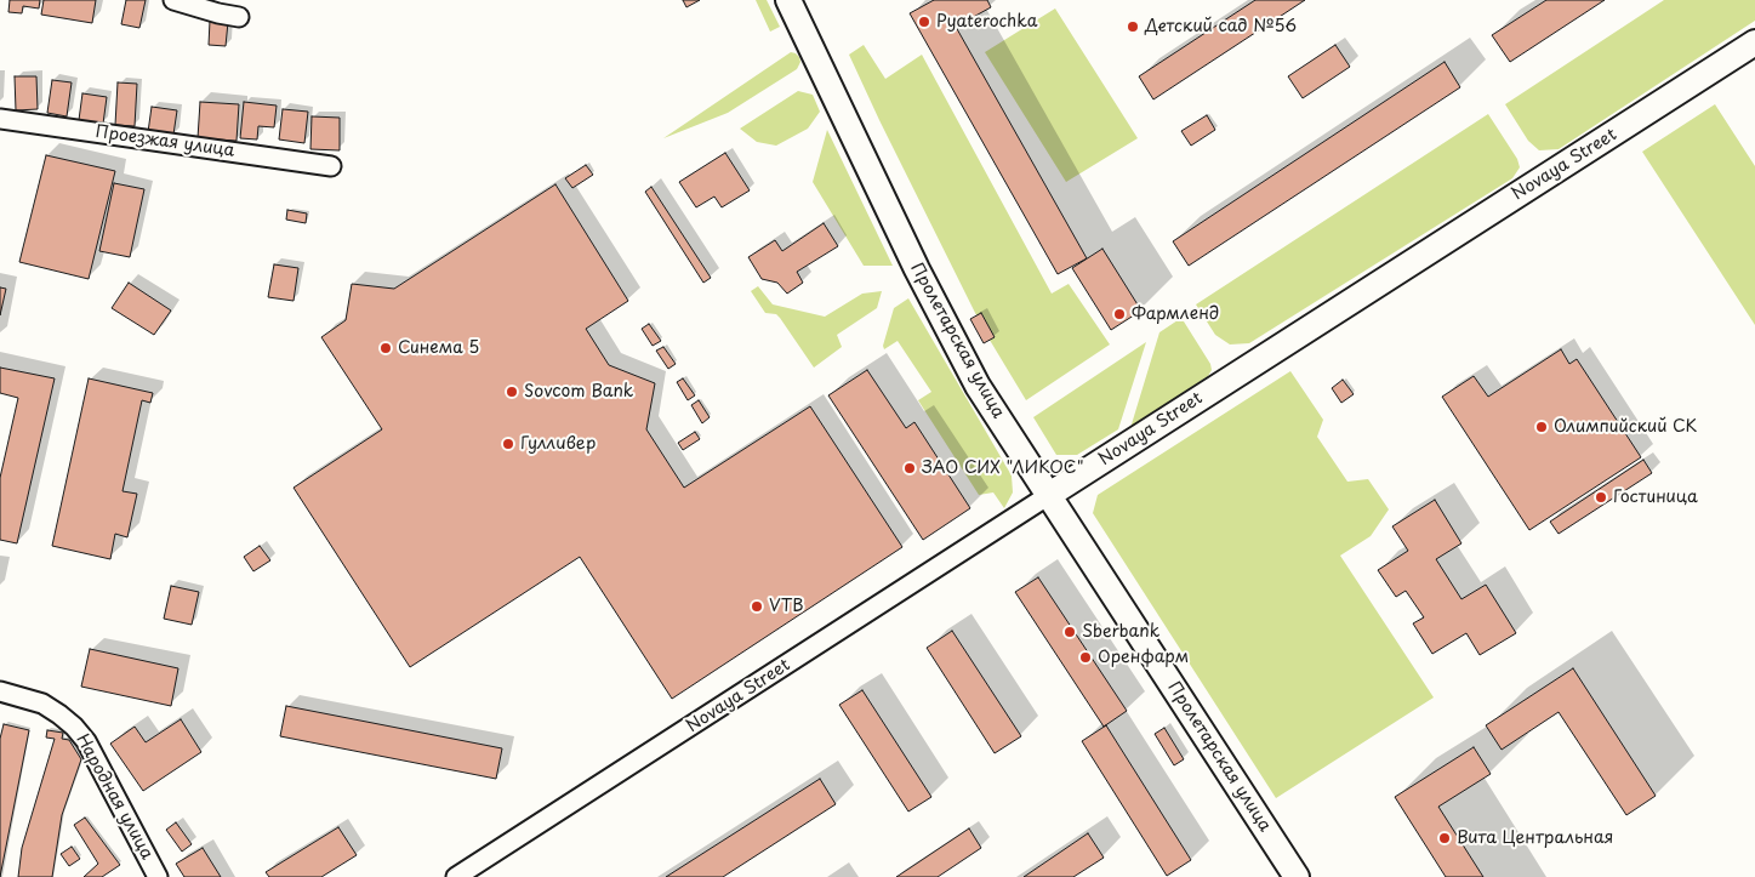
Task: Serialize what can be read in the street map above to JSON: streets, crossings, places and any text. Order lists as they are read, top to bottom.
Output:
{
  "streets": {
    "main road": ["Novaya Street", "Пролетарская улица"],
    "street": ["Проезжая улица", "Народная улица"]
  },
  "crossings": [
    ["Novaya Street", "Пролетарская улица"]
  ],
  "places": [
    "Pyaterochka",
    "Детский сад №56",
    "Фармленд",
    "Синема 5",
    "Sovcom Bank",
    "Олимпийский СК",
    "Гулливер",
    "ЗАО СИХ \"ЛИКОС\"",
    "Гостиница",
    "VTB",
    "Sberbank",
    "Оренфарм",
    "Вита Центральная"
  ]
}
